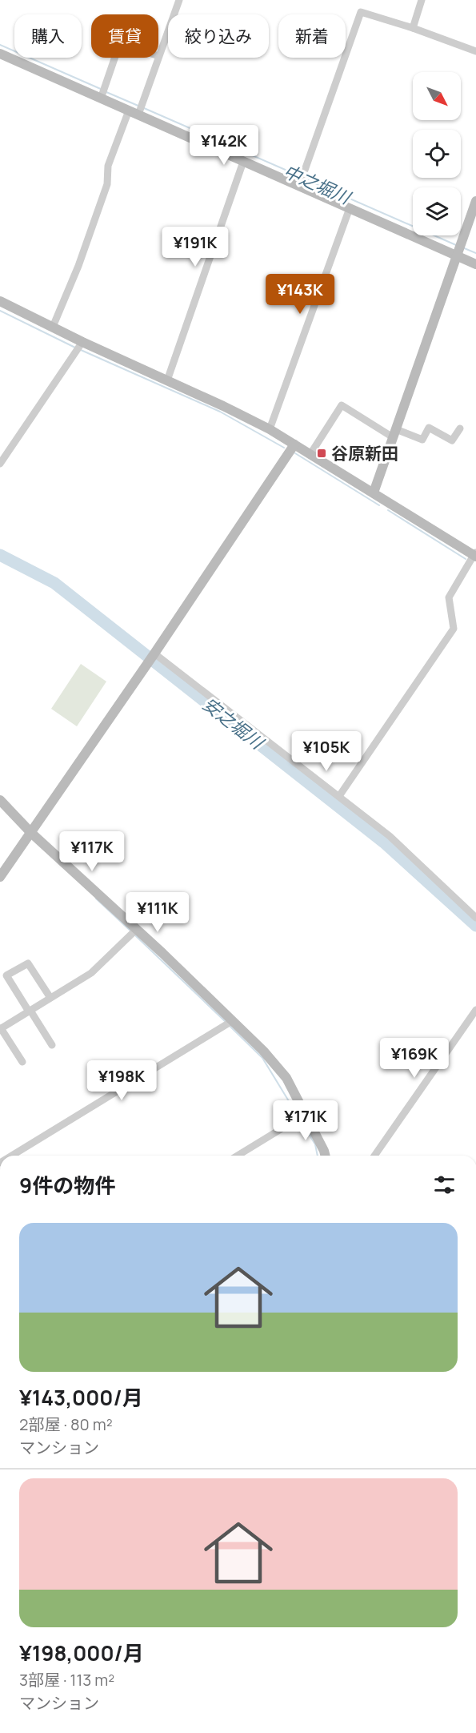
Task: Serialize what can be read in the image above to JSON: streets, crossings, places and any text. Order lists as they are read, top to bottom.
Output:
{
  "water": ["中之堀川", "安之堀川"],
  "places": {
    "transit": ["谷原新田"]
  },
  "north": "bottom right",
  "page": {
    "chip": [
      "購入",
      "賃貸",
      "絞り込み",
      "新着"
    ],
    "price": [
      "¥142K",
      "¥191K",
      "¥143K",
      "¥105K",
      "¥117K",
      "¥111K",
      "¥169K",
      "¥198K",
      "¥171K"
    ],
    "heading": "9件の物件",
    "list": [
      {
        "name": "¥143,000/月",
        "note": "2部屋 · 80 m² · マンション"
      },
      {
        "name": "¥198,000/月",
        "note": "3部屋 · 113 m² · マンション"
      }
    ]
  }
}
